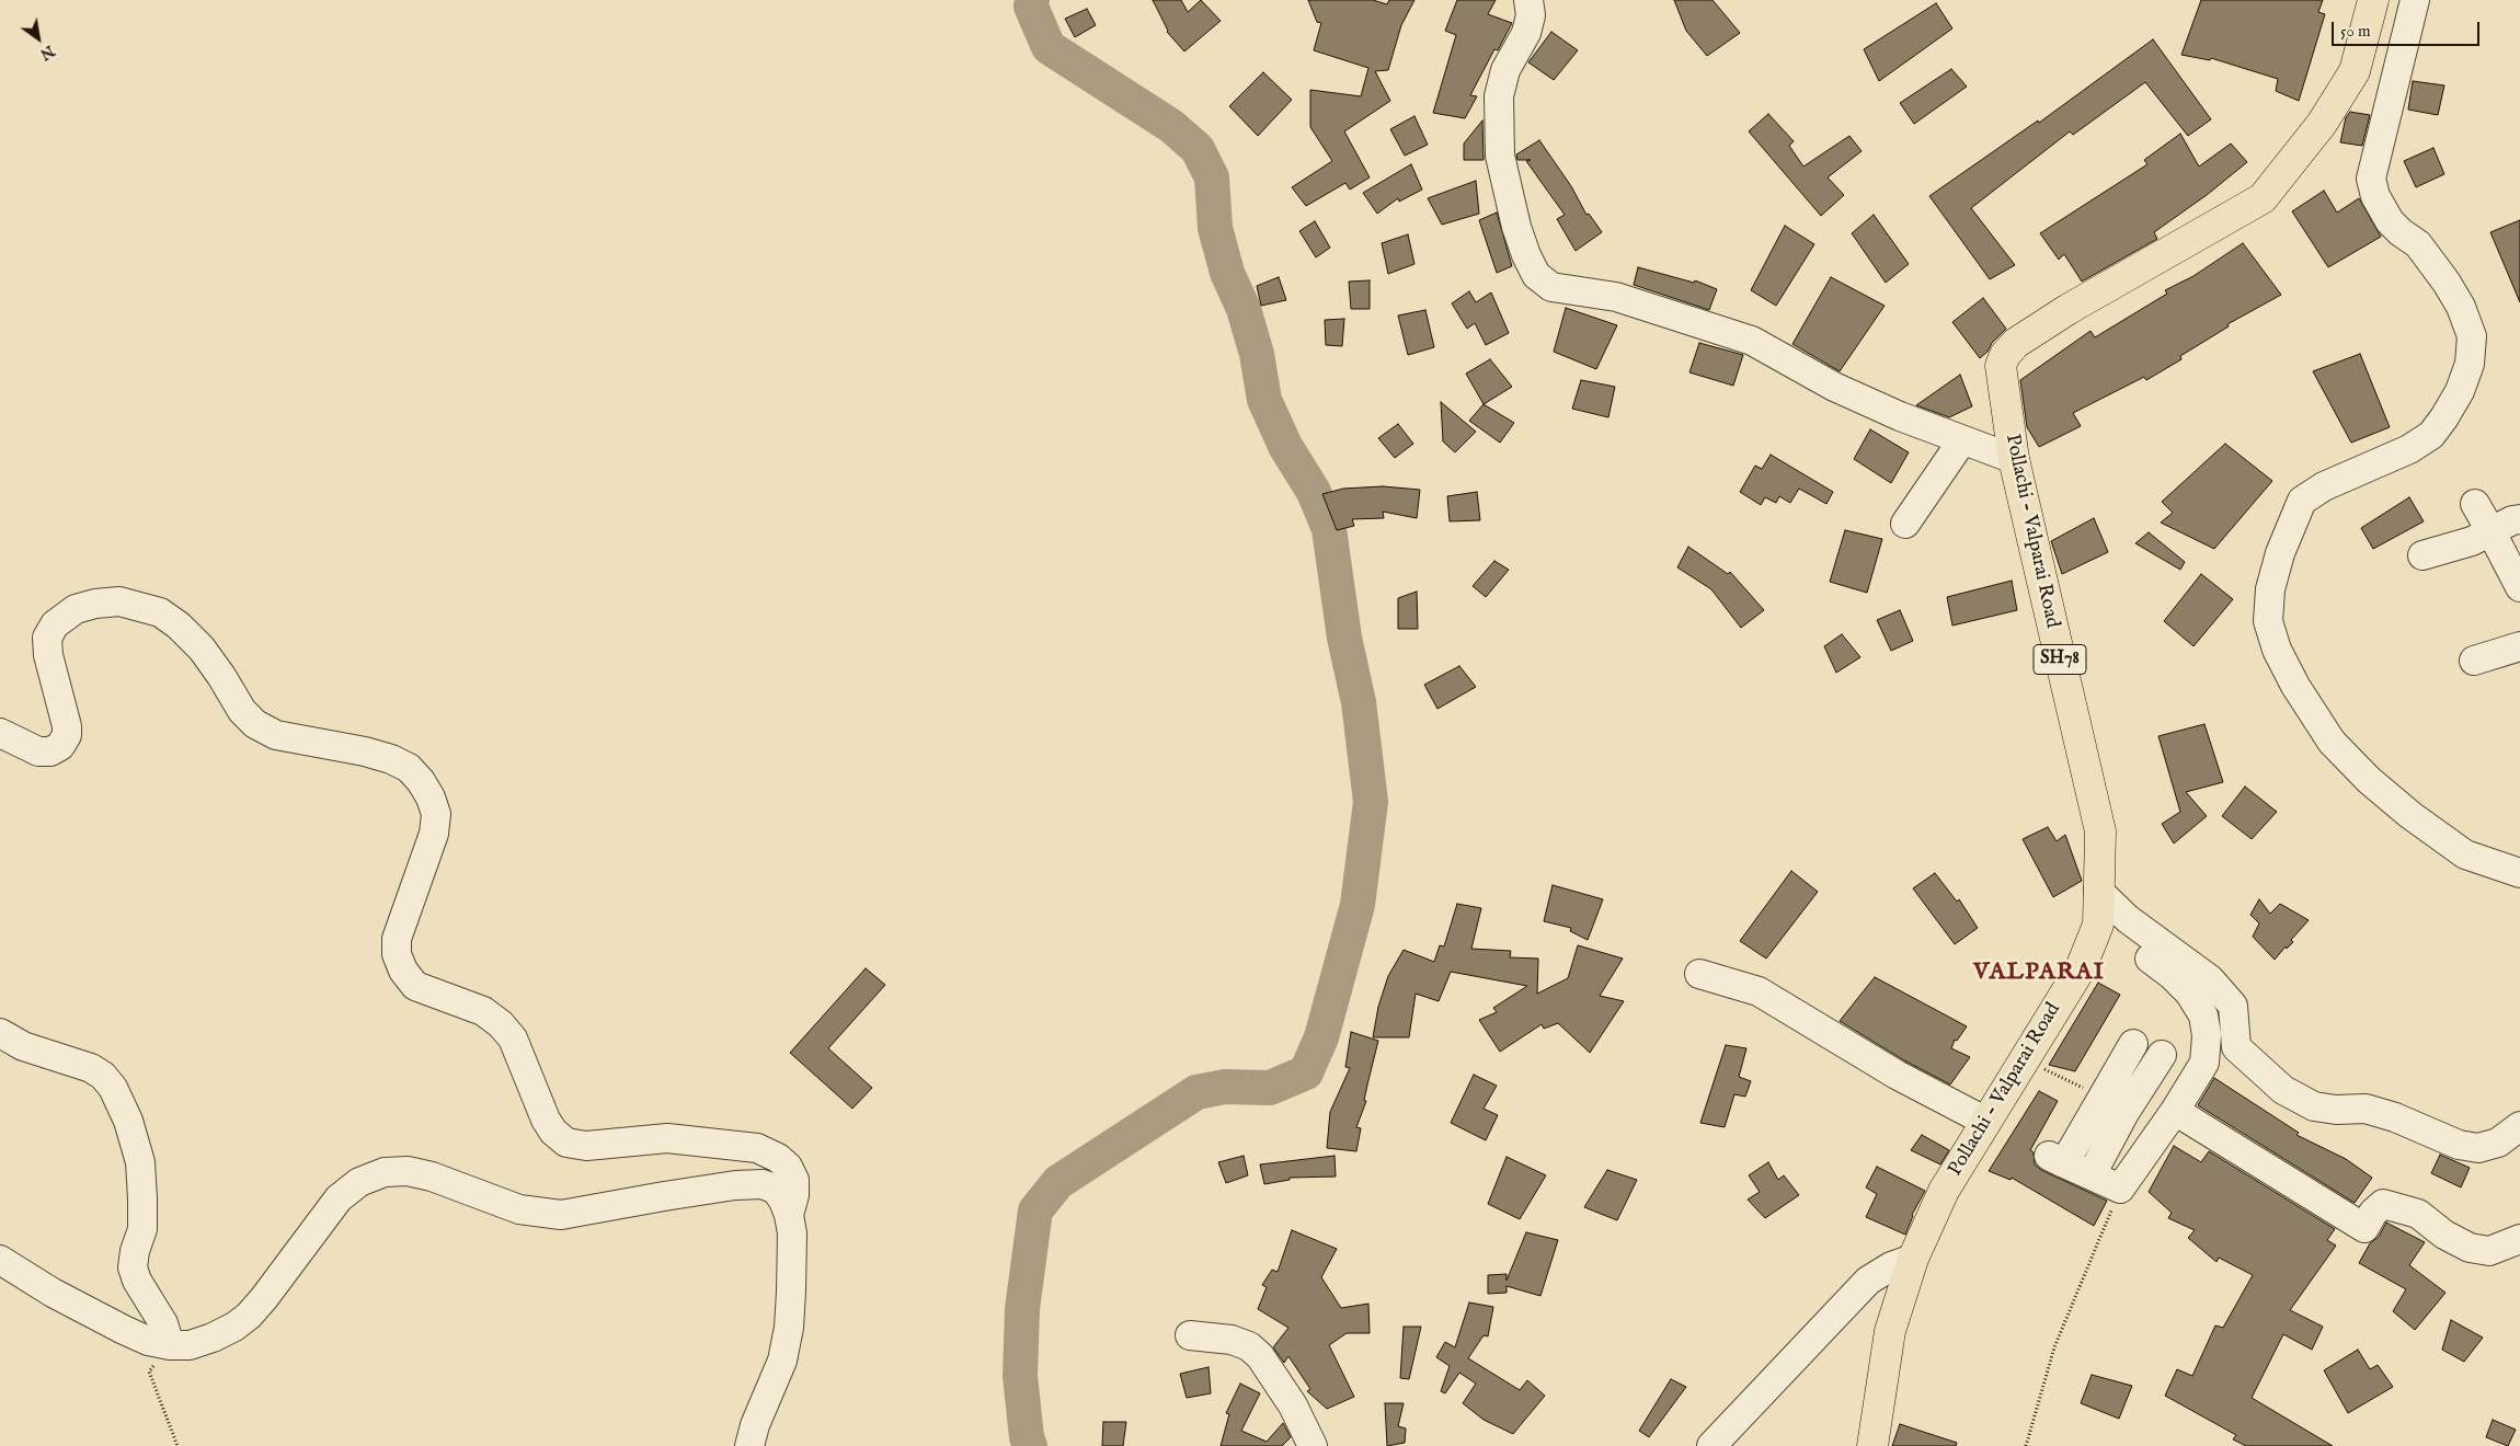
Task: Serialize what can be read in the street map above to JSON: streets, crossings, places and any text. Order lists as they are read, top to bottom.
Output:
{
  "streets": {
    "main road": ["Pollachi - Valparai Road", "SH78"]
  },
  "districts": ["VALPARAI"],
  "scale_bar": "50 m",
  "north": "bottom right"
}
